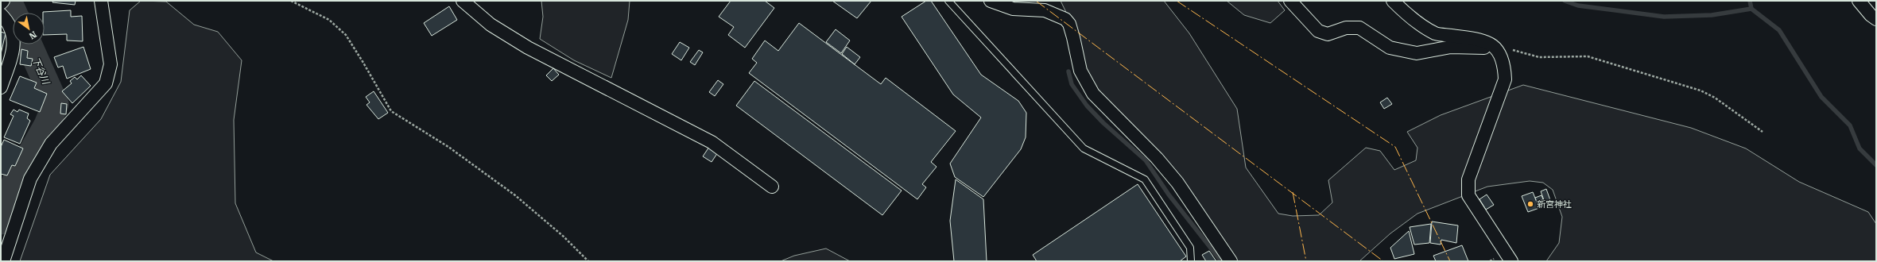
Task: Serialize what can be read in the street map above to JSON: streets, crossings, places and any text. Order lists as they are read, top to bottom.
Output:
{
  "water": ["下谷川"],
  "places": ["新宮神社"],
  "north": "bottom right"
}
